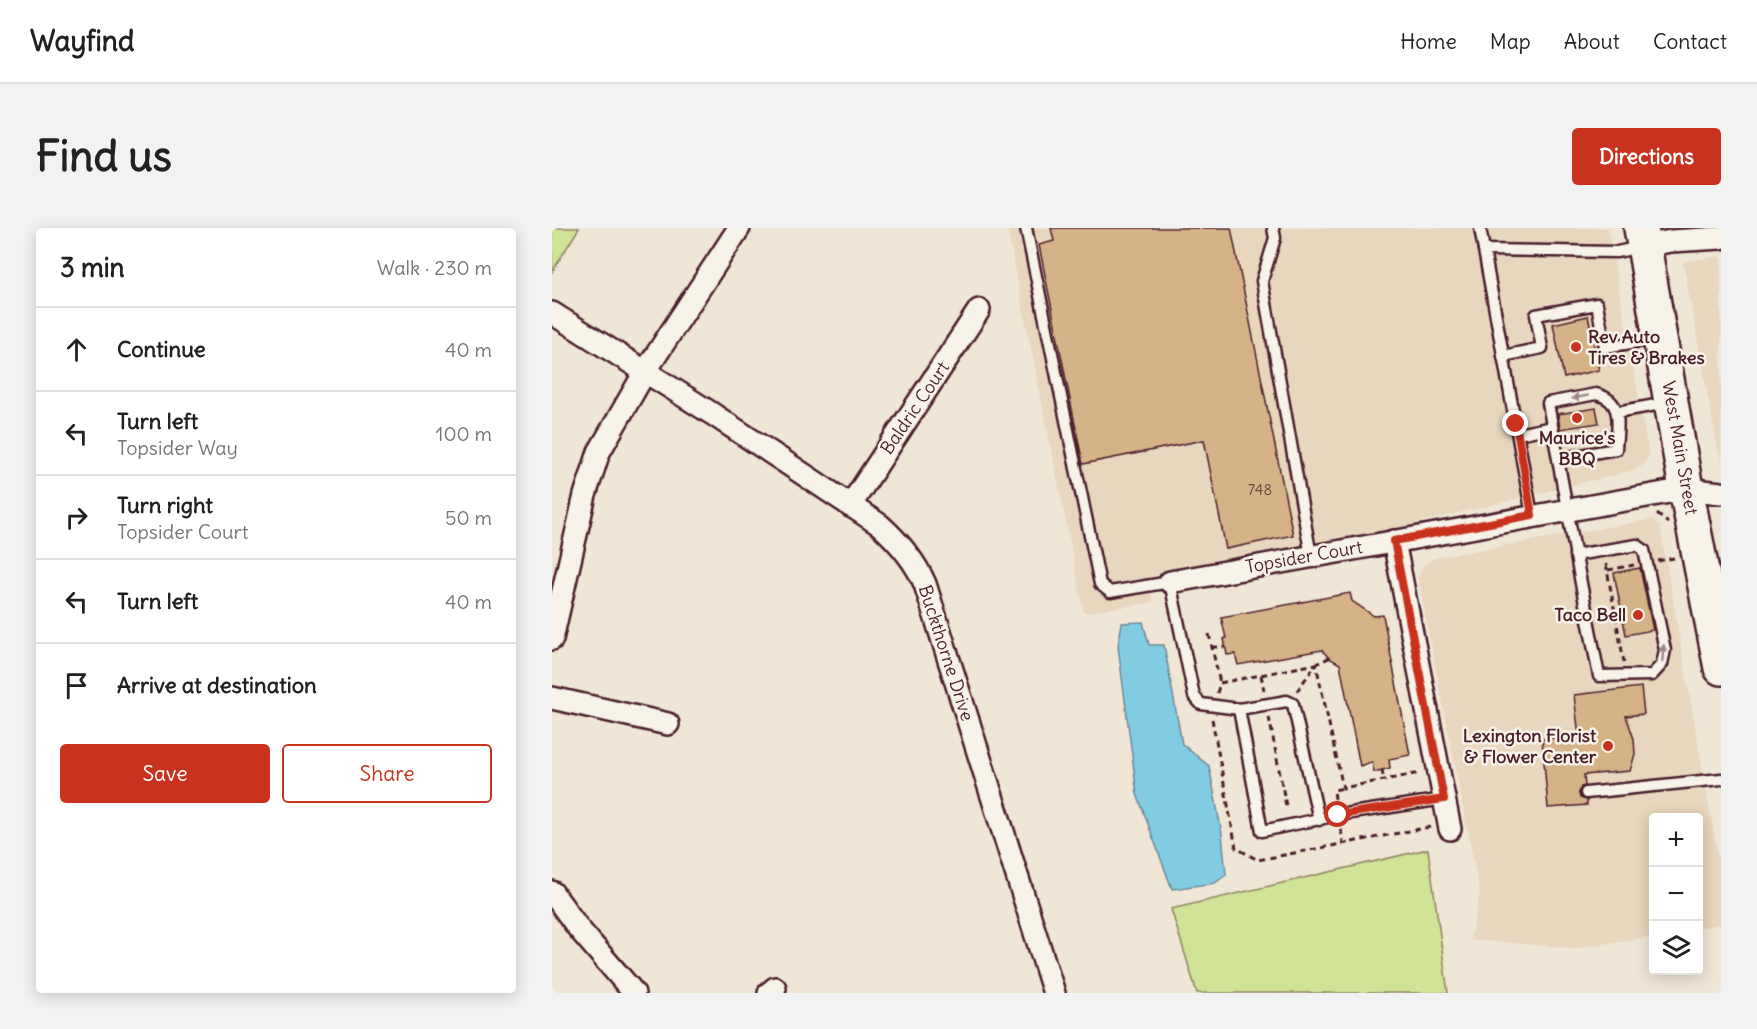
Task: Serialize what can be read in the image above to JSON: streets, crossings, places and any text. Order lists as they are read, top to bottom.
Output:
{
  "streets": {
    "main road": ["West Main Street"],
    "street": ["Baldric Court", "Topsider Court", "Buckthorne Drive"]
  },
  "crossings": [
    ["Baldric Court", "Buckthorne Drive"],
    ["West Main Street", "Topsider Court"]
  ],
  "places": [
    "Rev Auto Tires & Brakes",
    "Maurice's BBQ",
    "Taco Bell",
    "Lexington Florist & Flower Center"
  ],
  "house_numbers": ["748"],
  "page": {
    "header": "Wayfind",
    "nav": [
      "Home",
      "Map",
      "About",
      "Contact"
    ],
    "buttons": [
      "Directions",
      ["Save", "Share"]
    ],
    "title": "Find us",
    "heading": ["3 min", "Walk · 230 m"],
    "list": [
      ["Continue", "40 m"],
      ["Turn left", "Topsider Way", "100 m"],
      ["Turn right", "Topsider Court", "50 m"],
      ["Turn left", "40 m"],
      "Arrive at destination"
    ],
    "map_buttons": ["+", "−"]
  }
}
